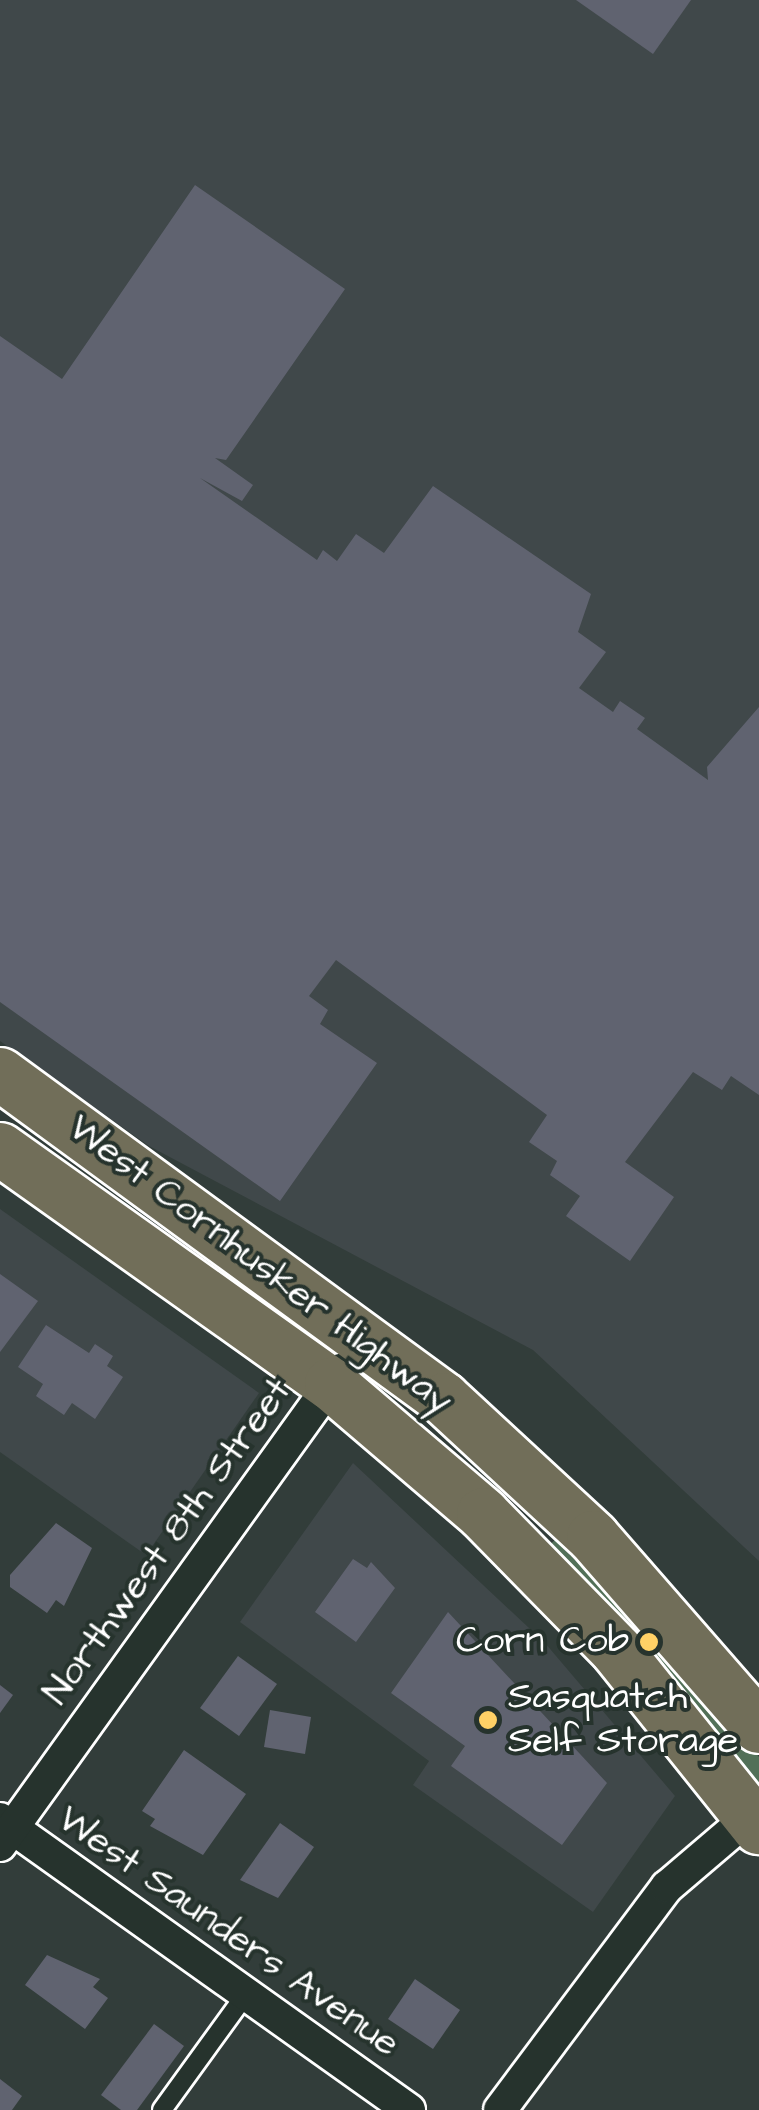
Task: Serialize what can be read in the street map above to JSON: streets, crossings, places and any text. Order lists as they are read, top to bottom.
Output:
{
  "streets": {
    "main road": ["West Cornhusker Highway"],
    "street": ["Northwest 8th Street", "West Saunders Avenue"]
  },
  "crossings": [
    ["West Cornhusker Highway", "Northwest 8th Street"],
    ["Northwest 8th Street", "West Saunders Avenue"]
  ],
  "places": ["Corn Cob", "Sasquatch Self Storage"]
}
